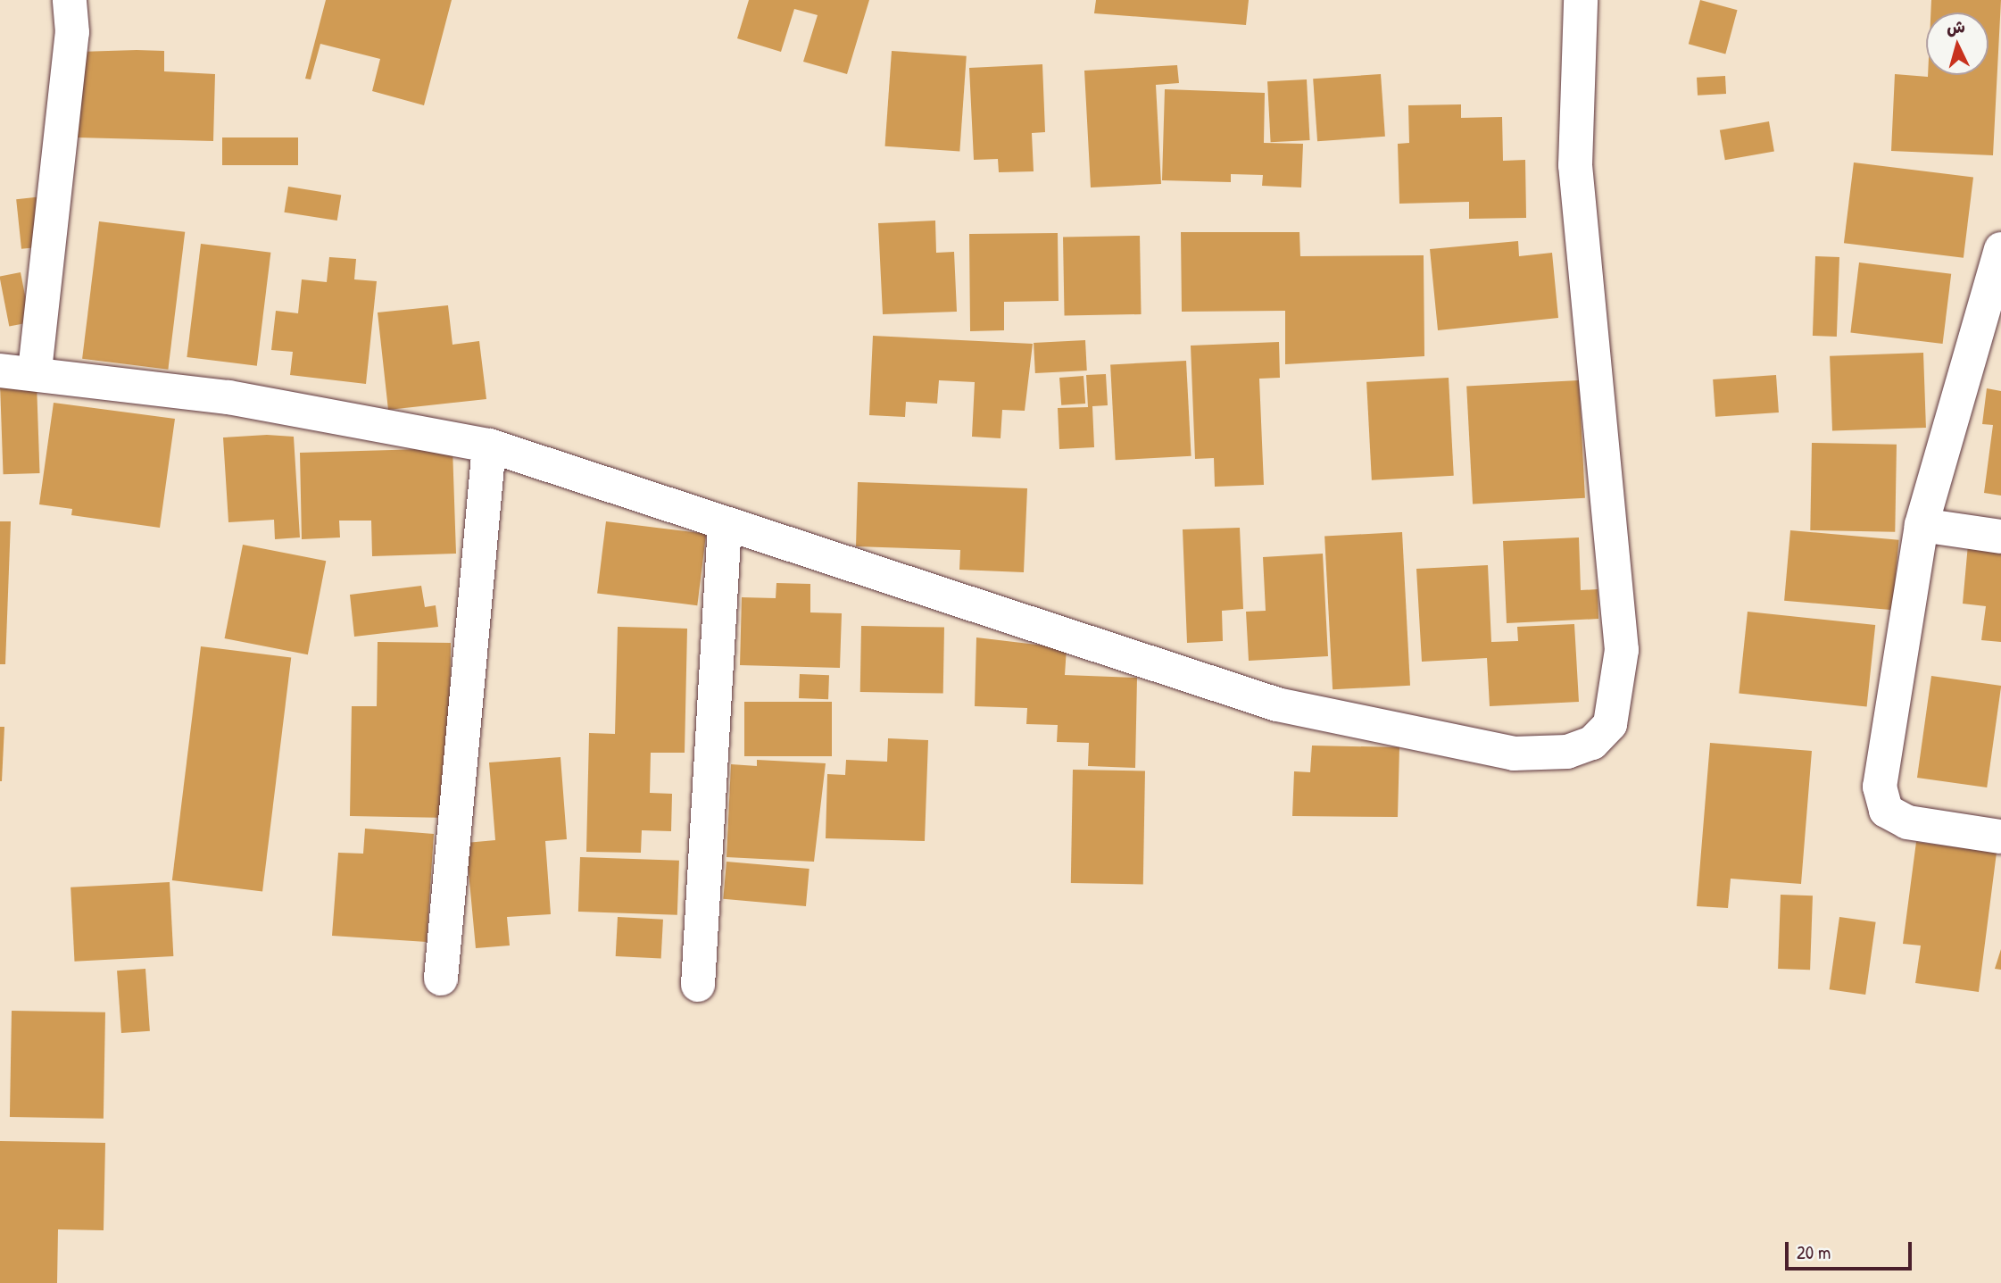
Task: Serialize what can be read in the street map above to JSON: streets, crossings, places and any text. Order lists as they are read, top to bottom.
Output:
{
  "scale_bar": "20 m",
  "north": "top"
}
